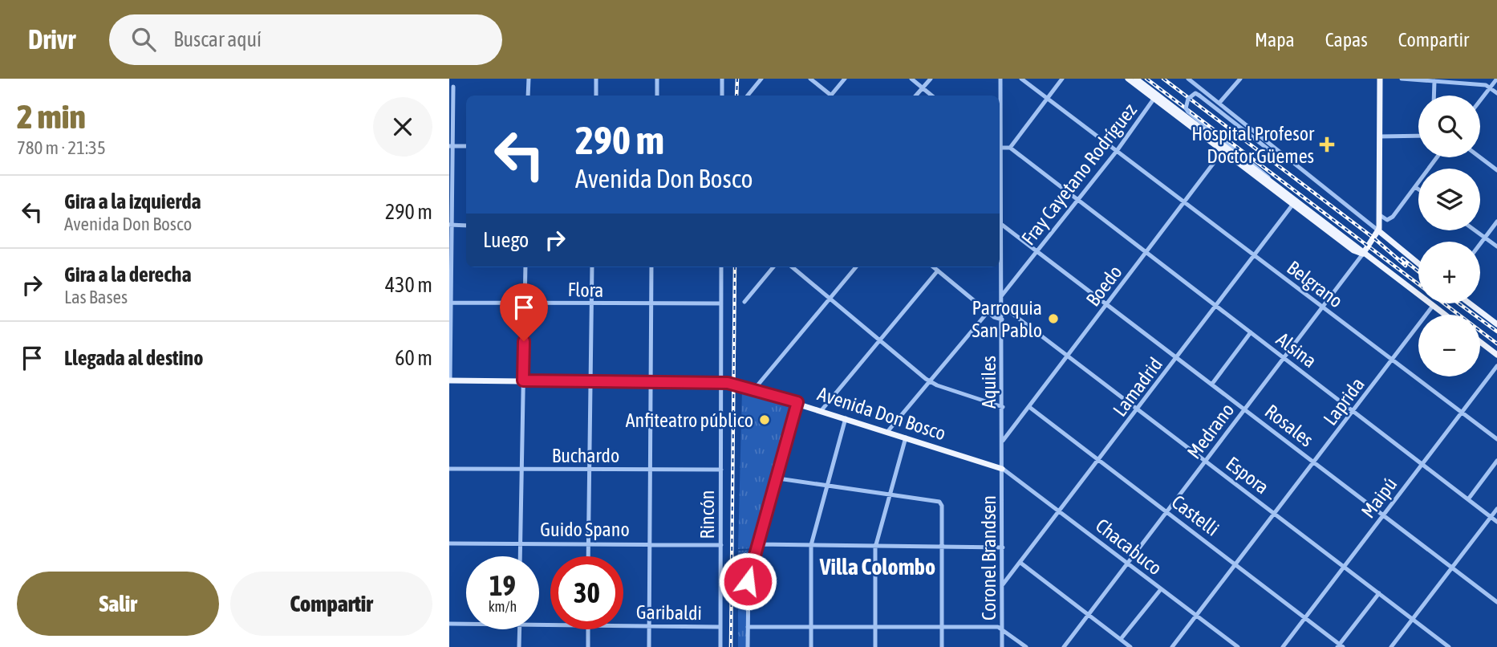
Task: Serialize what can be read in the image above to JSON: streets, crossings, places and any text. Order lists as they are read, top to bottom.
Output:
{
  "streets": {
    "main road": ["Avenida Don Bosco", "Medrano"],
    "street": [
      "Fray Cayetano Rodríguez",
      "Belgrano",
      "Boedo",
      "Flora",
      "Alsina",
      "Aquiles",
      "Lamadrid",
      "Laprida",
      "Rosales",
      "Buchardo",
      "Espora",
      "Maipú",
      "Rincón",
      "Castelli",
      "Guido Spano",
      "Chacabuco",
      "Coronel Brandsen",
      "Garibaldi"
    ]
  },
  "crossings": [
    ["Fray Cayetano Rodríguez", "Belgrano"],
    ["Fray Cayetano Rodríguez", "Alsina"],
    ["Fray Cayetano Rodríguez", "Aquiles"],
    ["Fray Cayetano Rodríguez", "Rosales"],
    ["Belgrano", "Boedo"],
    ["Belgrano", "Lamadrid"],
    ["Belgrano", "Laprida"],
    ["Belgrano", "Medrano"],
    ["Belgrano", "Maipú"],
    ["Boedo", "Alsina"],
    ["Boedo", "Aquiles"],
    ["Boedo", "Rosales"],
    ["Boedo", "Espora"],
    ["Boedo", "Castelli"],
    ["Flora", "Rincón"],
    ["Alsina", "Lamadrid"],
    ["Alsina", "Laprida"],
    ["Alsina", "Medrano"],
    ["Alsina", "Maipú"],
    ["Aquiles", "Avenida Don Bosco"],
    ["Aquiles", "Rosales"],
    ["Aquiles", "Espora"],
    ["Aquiles", "Chacabuco"],
    ["Aquiles", "Coronel Brandsen"],
    ["Lamadrid", "Rosales"],
    ["Lamadrid", "Espora"],
    ["Lamadrid", "Castelli"],
    ["Lamadrid", "Chacabuco"],
    ["Lamadrid", "Coronel Brandsen"],
    ["Laprida", "Rosales"],
    ["Laprida", "Espora"],
    ["Laprida", "Castelli"],
    ["Laprida", "Chacabuco"],
    ["Avenida Don Bosco", "Rincón"],
    ["Avenida Don Bosco", "Chacabuco"],
    ["Avenida Don Bosco", "Coronel Brandsen"],
    ["Rosales", "Medrano"],
    ["Rosales", "Maipú"],
    ["Medrano", "Espora"],
    ["Medrano", "Castelli"],
    ["Medrano", "Chacabuco"],
    ["Buchardo", "Rincón"],
    ["Espora", "Maipú"],
    ["Maipú", "Castelli"],
    ["Rincón", "Guido Spano"],
    ["Rincón", "Garibaldi"],
    ["Chacabuco", "Coronel Brandsen"]
  ],
  "districts": ["Villa Colombo"],
  "places": {
    "health": ["Hospital Profesor Doctor Güemes"],
    "other": ["Parroquia San Pablo", "Anfiteatro público"]
  },
  "page": {
    "header": "Drivr",
    "search": "Buscar aquí",
    "nav": ["Mapa", "Capas", "Compartir"],
    "heading": ["2 min", "780 m · 21:35"],
    "map_buttons": ["+", "−"],
    "turn": ["290 m", "Avenida Don Bosco"],
    "list": [
      {
        "name": "Gira a la izquierda",
        "note": "Avenida Don Bosco",
        "value": "290 m"
      },
      {
        "name": "Gira a la derecha",
        "note": "Las Bases",
        "value": "430 m"
      },
      {
        "name": "Llegada al destino",
        "value": "60 m"
      }
    ],
    "then": "Luego",
    "speed": "19 km/h",
    "limit": "30",
    "buttons": ["Salir", "Compartir"]
  }
}
